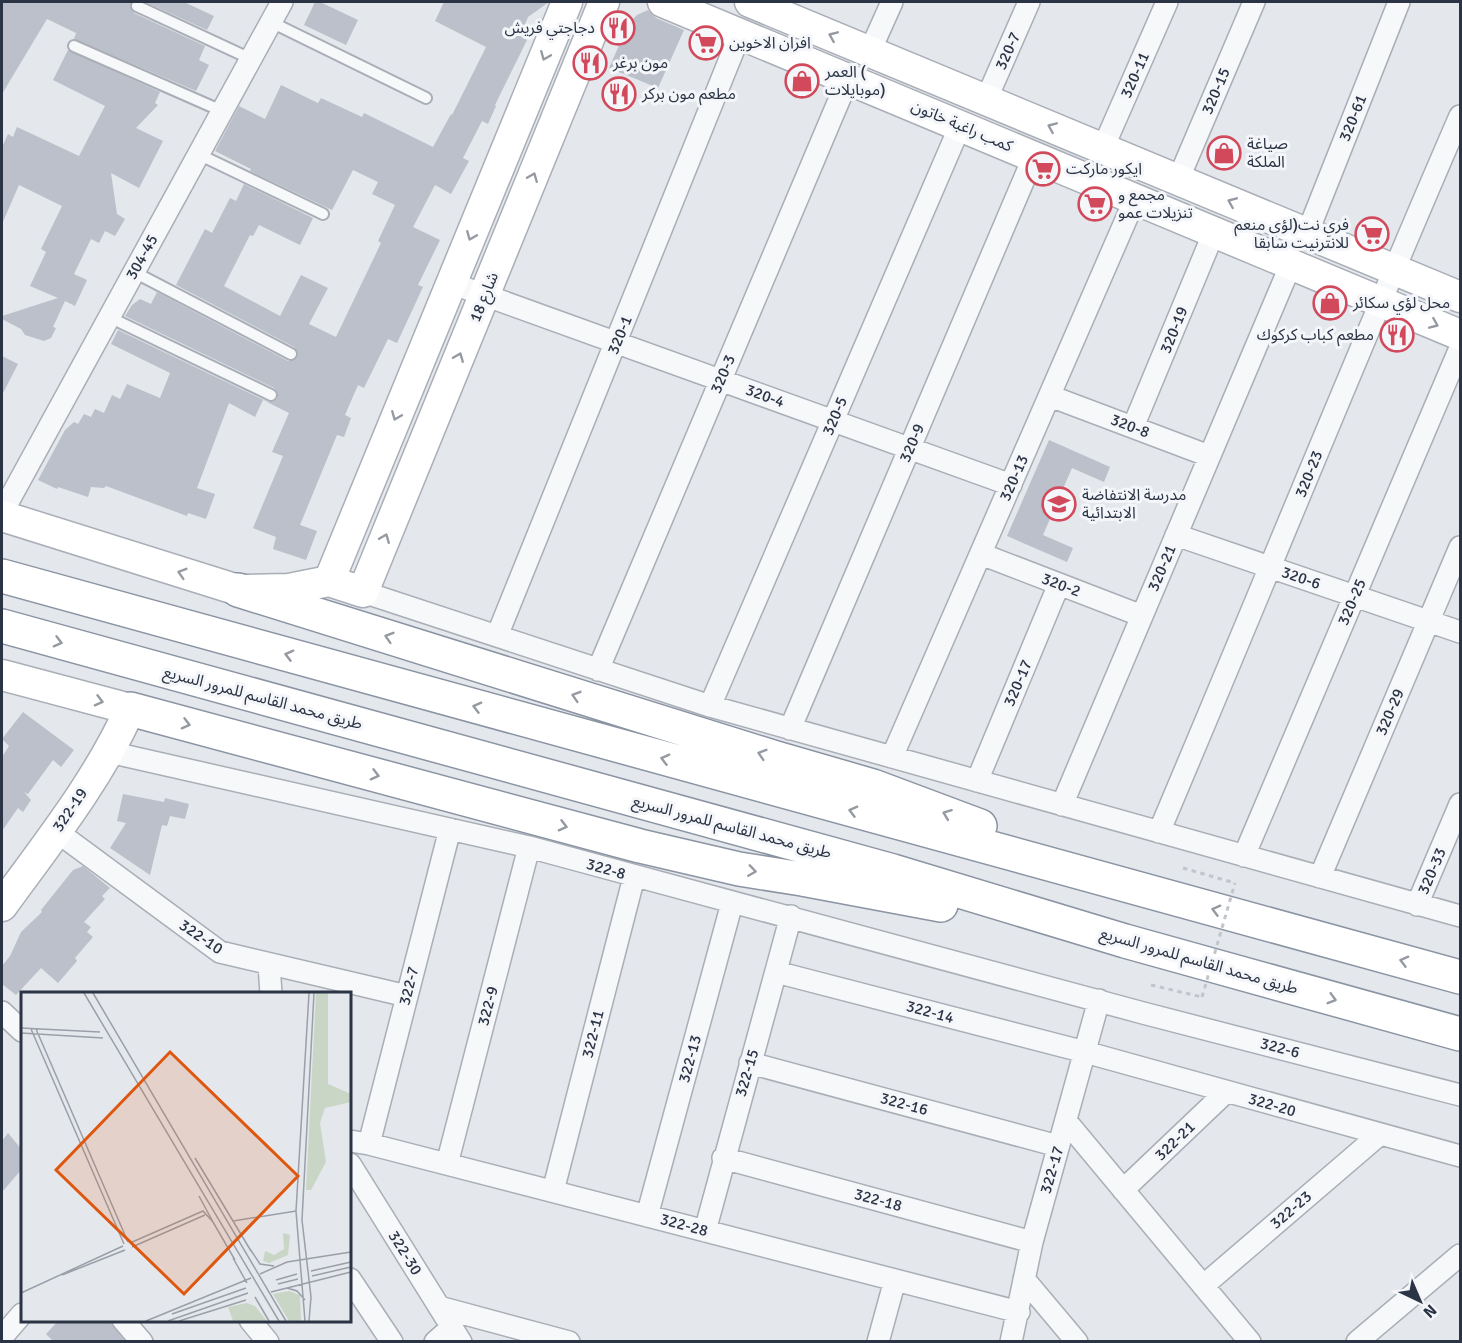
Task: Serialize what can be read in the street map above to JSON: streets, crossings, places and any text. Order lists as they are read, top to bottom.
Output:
{
  "streets": {
    "highway": ["طريق محمد القاسم للمرور السريع"],
    "street": [
      "320-7",
      "320-11",
      "320-15",
      "320-61",
      "كمب راغبة خاتون",
      "304-45",
      "شارع 18",
      "320-19",
      "320-1",
      "320-3",
      "320-4",
      "320-5",
      "320-8",
      "320-9",
      "320-23",
      "320-13",
      "320-21",
      "320-6",
      "320-2",
      "320-25",
      "320-17",
      "320-29",
      "322-19",
      "322-8",
      "320-33",
      "322-10",
      "322-7",
      "322-9",
      "322-14",
      "322-11",
      "322-6",
      "322-13",
      "322-15",
      "322-16",
      "322-20",
      "322-21",
      "322-17",
      "322-18",
      "322-23",
      "322-28",
      "322-30"
    ]
  },
  "crossings": [
    ["320-7", "كمب راغبة خاتون"],
    ["320-11", "كمب راغبة خاتون"],
    ["320-15", "كمب راغبة خاتون"],
    ["320-61", "كمب راغبة خاتون"],
    ["كمب راغبة خاتون", "320-19"],
    ["كمب راغبة خاتون", "320-1"],
    ["كمب راغبة خاتون", "320-3"],
    ["كمب راغبة خاتون", "320-5"],
    ["كمب راغبة خاتون", "320-9"],
    ["كمب راغبة خاتون", "320-23"],
    ["كمب راغبة خاتون", "320-13"],
    ["كمب راغبة خاتون", "320-21"],
    ["شارع 18", "320-4"],
    ["320-19", "320-8"],
    ["320-1", "320-4"],
    ["320-3", "320-4"],
    ["320-4", "320-5"],
    ["320-4", "320-9"],
    ["320-4", "320-13"],
    ["320-8", "320-13"],
    ["320-8", "320-21"],
    ["320-23", "320-6"],
    ["320-13", "320-2"],
    ["320-21", "320-6"],
    ["320-21", "320-2"],
    ["320-6", "320-25"],
    ["320-6", "320-29"],
    ["320-2", "320-17"],
    ["322-19", "322-8"],
    ["322-19", "322-10"],
    ["322-8", "322-7"],
    ["322-8", "322-9"],
    ["322-8", "322-11"],
    ["322-8", "322-6"],
    ["322-8", "322-13"],
    ["322-8", "322-15"],
    ["322-8", "322-17"],
    ["322-10", "322-7"],
    ["322-7", "322-28"],
    ["322-9", "322-28"],
    ["322-14", "322-15"],
    ["322-14", "322-20"],
    ["322-14", "322-17"],
    ["322-11", "322-28"],
    ["322-6", "322-17"],
    ["322-13", "322-28"],
    ["322-15", "322-16"],
    ["322-15", "322-18"],
    ["322-15", "322-28"],
    ["322-16", "322-17"],
    ["322-20", "322-21"],
    ["322-20", "322-17"],
    ["322-20", "322-23"],
    ["322-17", "322-18"],
    ["322-17", "322-28"]
  ],
  "places": {
    "restaurant": [
      "دجاجتي فريش",
      "مون برغر",
      "مطعم مون بركر",
      "مطعم كباب كركوك"
    ],
    "supermarket": [
      "افران الاخوين",
      "ايكور ماركت",
      "مجمع و تنزيلات عمو",
      "فري نت(لؤي منعم للانترنيت سابقا"
    ],
    "shop": ["العمر ( موبايلات)", "صياغة الملكة", "محل لؤي سكائر"],
    "school or university": ["مدرسة الانتفاضة الابتدائية"]
  },
  "north": "bottom right"
}
